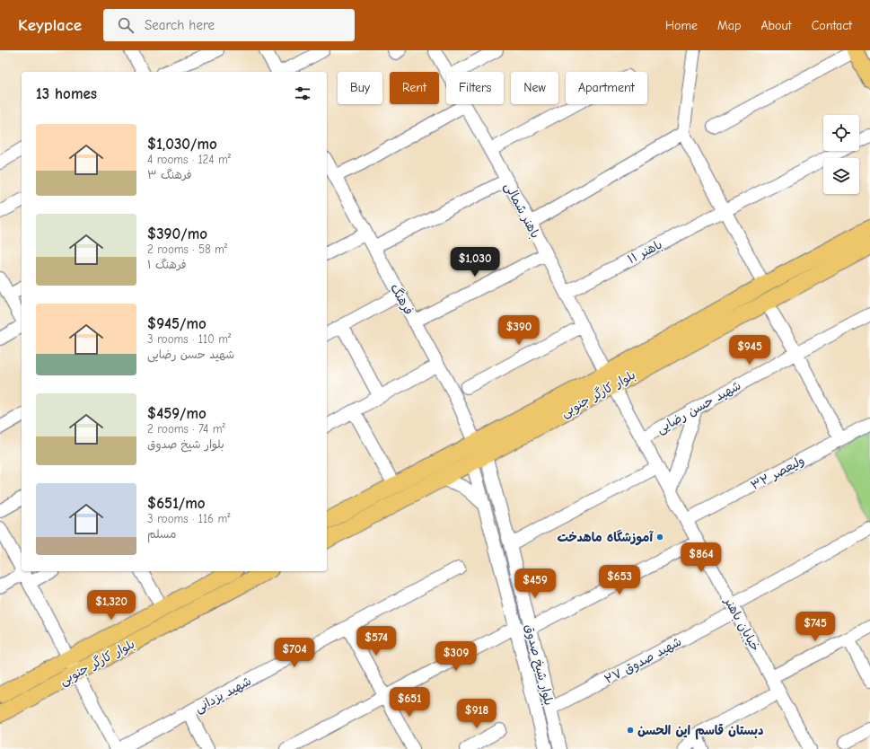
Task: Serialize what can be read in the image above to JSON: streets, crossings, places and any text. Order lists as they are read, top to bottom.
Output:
{
  "streets": {
    "main road": ["بلوار کارگر جنوبی"],
    "street": [
      "باهنر شمالی",
      "باهنر ۱۱",
      "فرهنگ",
      "شهید حسن رضایی",
      "ولیعصر ۳۲",
      "خیابان باهنر",
      "شهید صدوق ۲۷",
      "بلوار شیخ صدوق",
      "شهید یزدانی"
    ]
  },
  "crossings": [
    ["باهنر شمالی", "باهنر ۱۱"],
    ["باهنر شمالی", "بلوار کارگر جنوبی"],
    ["باهنر شمالی", "خیابان باهنر"],
    ["فرهنگ", "بلوار کارگر جنوبی"],
    ["بلوار کارگر جنوبی", "خیابان باهنر"],
    ["بلوار کارگر جنوبی", "بلوار شیخ صدوق"],
    ["شهید حسن رضایی", "خیابان باهنر"],
    ["ولیعصر ۳۲", "خیابان باهنر"],
    ["خیابان باهنر", "شهید صدوق ۲۷"],
    ["شهید صدوق ۲۷", "بلوار شیخ صدوق"]
  ],
  "places": ["آموزشگاه ماهدخت", "دبستان قاسم این الحسن"],
  "page": {
    "header": "Keyplace",
    "search": "Search here",
    "nav": [
      "Home",
      "Map",
      "About",
      "Contact"
    ],
    "chip": [
      "Buy",
      "Rent",
      "Filters",
      "New",
      "Apartment"
    ],
    "heading": "13 homes",
    "list": [
      {
        "name": "$1,030/mo",
        "note": "4 rooms · 124 m² · فرهنگ ۳"
      },
      {
        "name": "$390/mo",
        "note": "2 rooms · 58 m² · فرهنگ ۱"
      },
      {
        "name": "$945/mo",
        "note": "3 rooms · 110 m² · شهید حسن رضایی"
      },
      {
        "name": "$459/mo",
        "note": "2 rooms · 74 m² · بلوار شیخ صدوق"
      },
      {
        "name": "$651/mo",
        "note": "3 rooms · 116 m² · مسلم"
      }
    ],
    "price": [
      "$1,030",
      "$390",
      "$945",
      "$864",
      "$653",
      "$459",
      "$1,320",
      "$745",
      "$574",
      "$704",
      "$309",
      "$651",
      "$918"
    ]
  }
}
